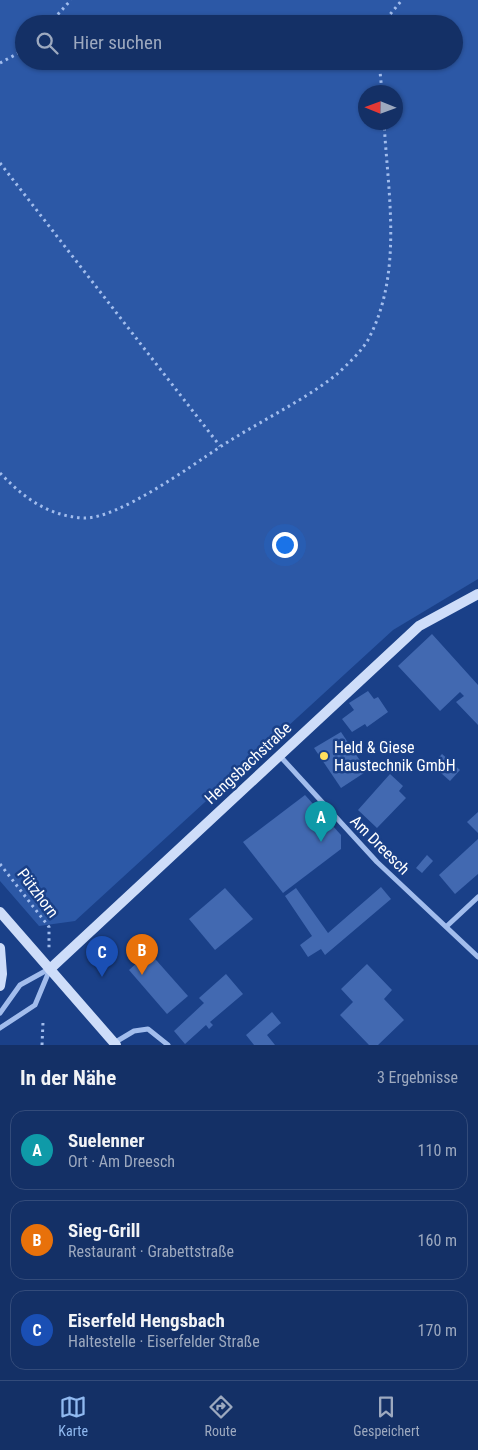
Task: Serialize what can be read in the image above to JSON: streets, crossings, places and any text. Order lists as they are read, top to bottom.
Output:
{
  "streets": {
    "street": ["Hengsbachstraße", "Am Dreesch"],
    "path": ["Pützhorn"]
  },
  "crossings": [
    ["Hengsbachstraße", "Am Dreesch"],
    ["Hengsbachstraße", "Pützhorn"]
  ],
  "places": ["Held & Giese Haustechnik GmbH"],
  "north": "left",
  "page": {
    "search": "Hier suchen",
    "pins": ["A", "B", "C"],
    "heading": ["In der Nähe", "3 Ergebnisse"],
    "list": [
      {
        "mark": "A",
        "name": "Suelenner",
        "note": "Ort · Am Dreesch",
        "value": "110 m"
      },
      {
        "mark": "B",
        "name": "Sieg-Grill",
        "note": "Restaurant · Grabettstraße",
        "value": "160 m"
      },
      {
        "mark": "C",
        "name": "Eiserfeld Hengsbach",
        "note": "Haltestelle · Eiserfelder Straße",
        "value": "170 m"
      }
    ],
    "nav": ["Karte", "Route", "Gespeichert"]
  }
}
